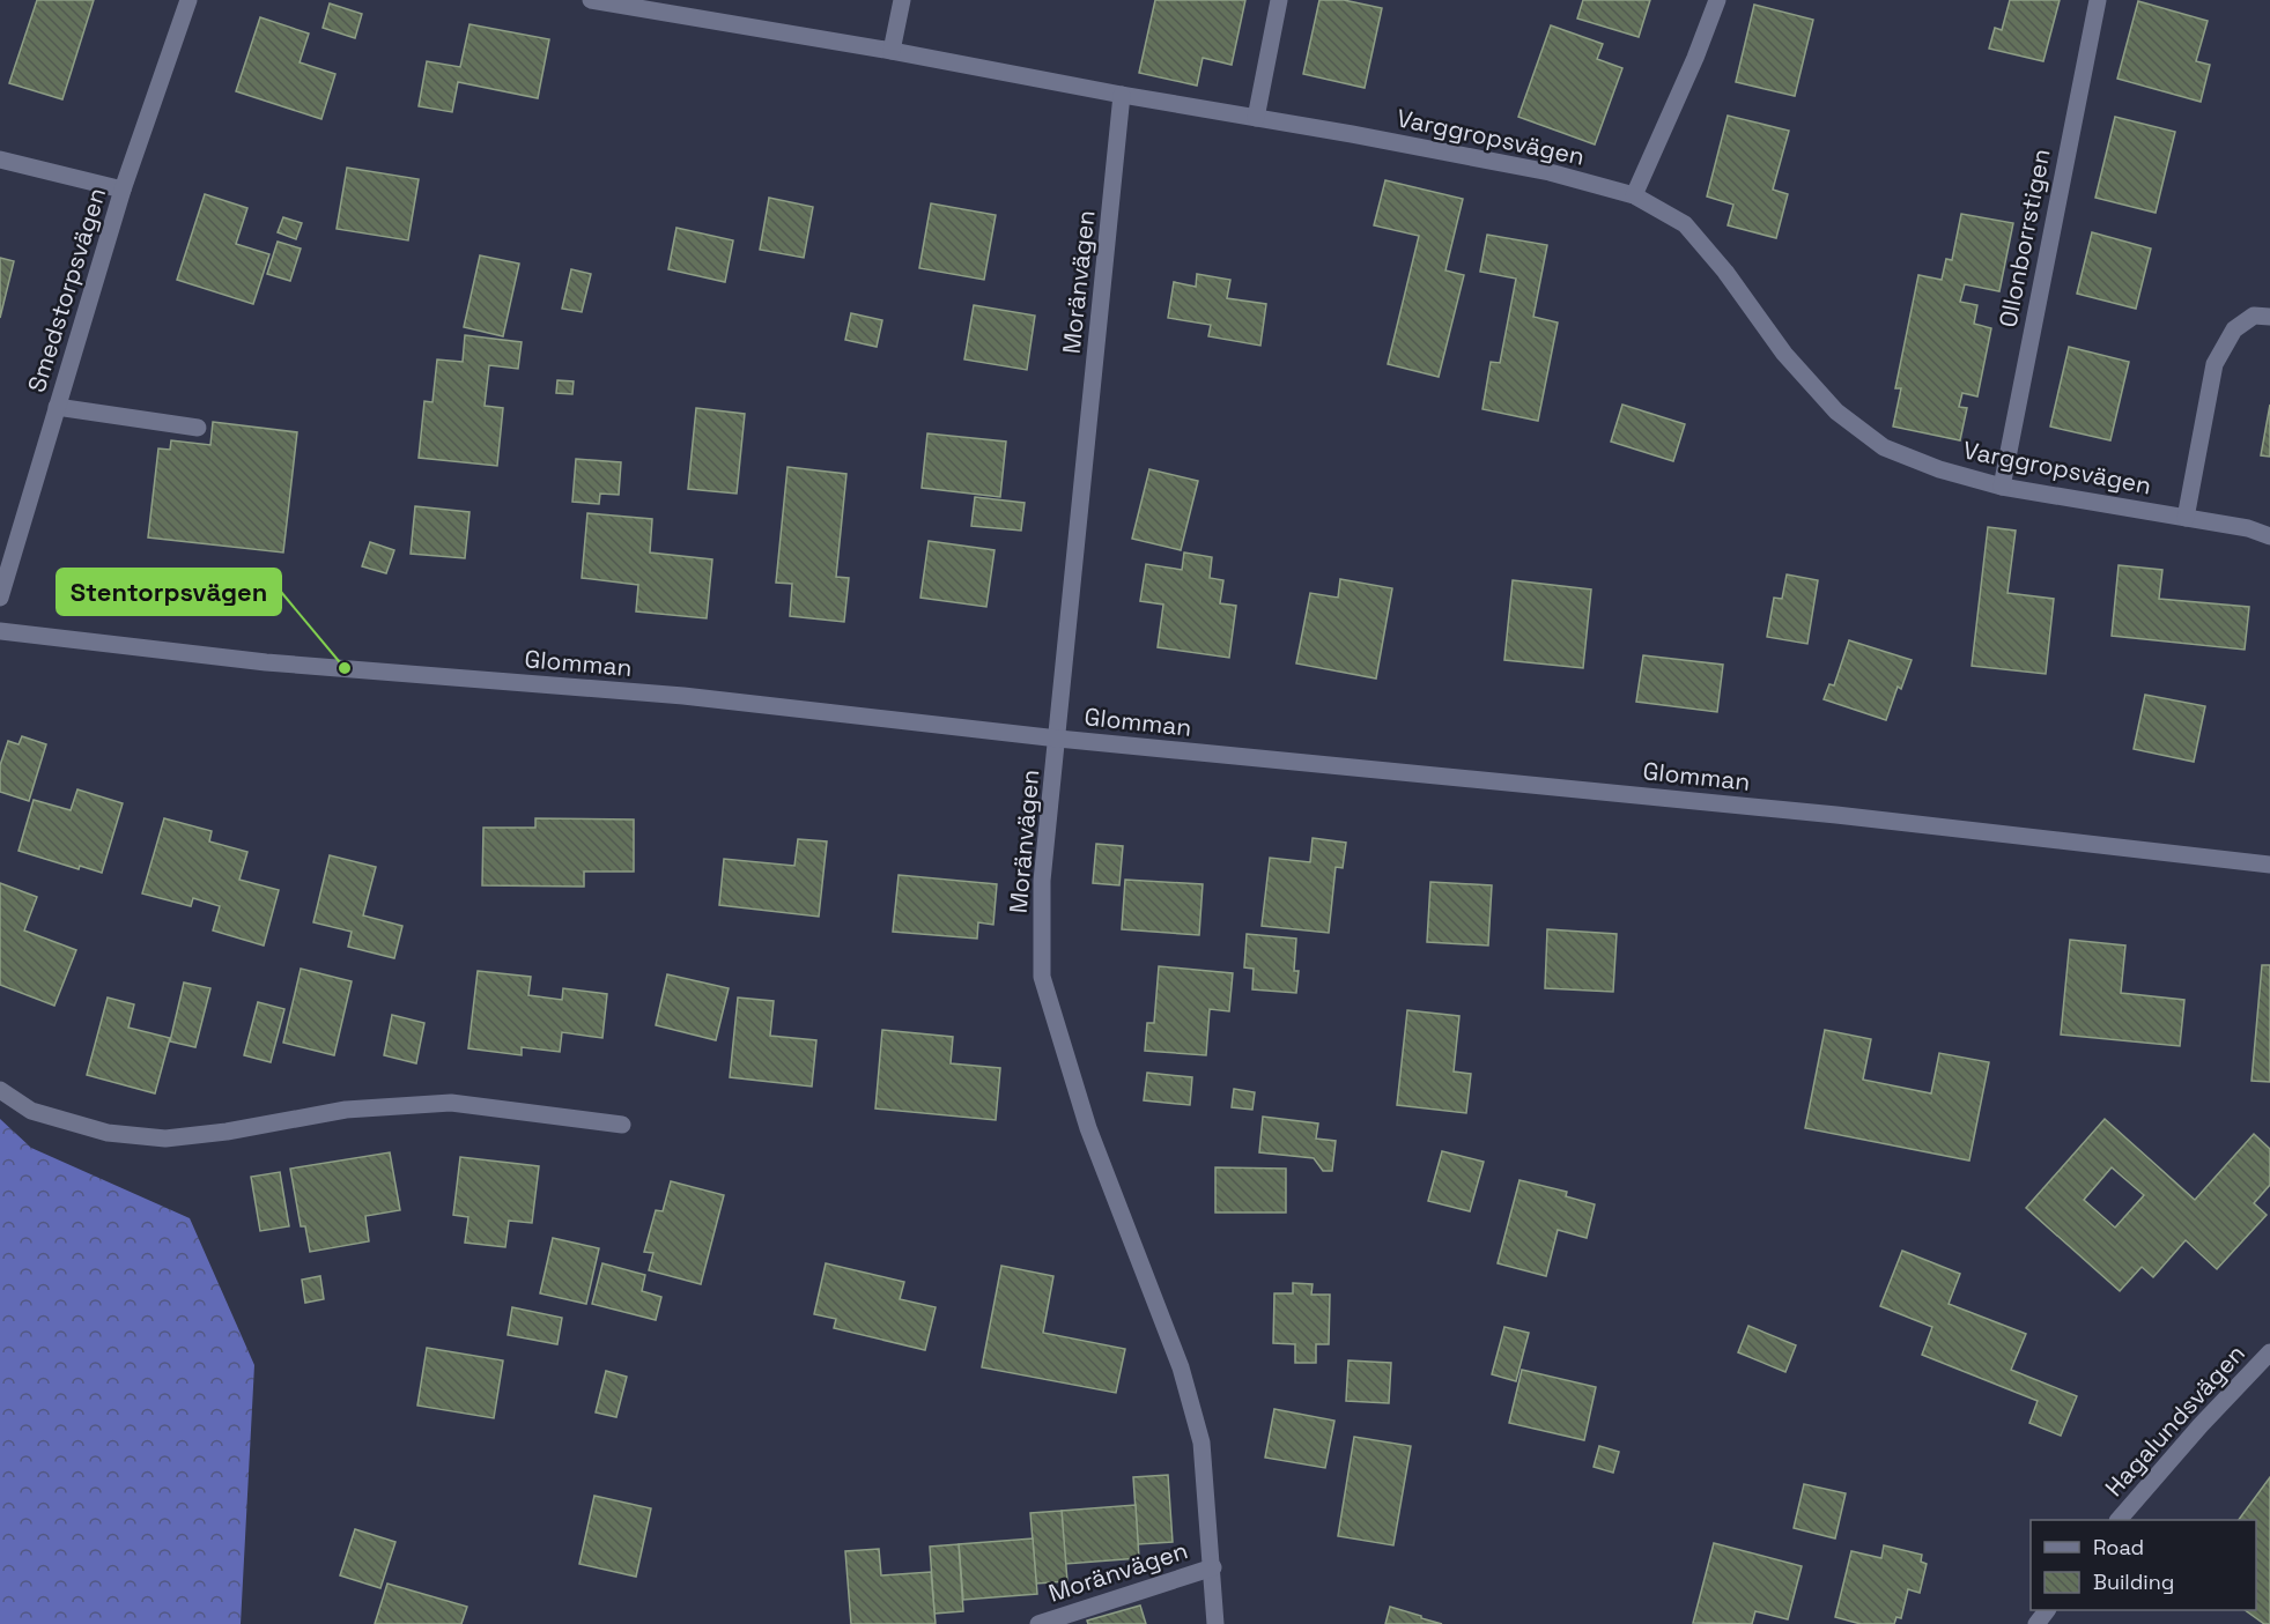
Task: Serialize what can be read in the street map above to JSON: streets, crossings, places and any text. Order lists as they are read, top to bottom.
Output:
{
  "streets": {
    "street": [
      "Varggropsvägen",
      "Ollonborrstigen",
      "Moränvägen",
      "Smedstorpsvägen",
      "Glomman",
      "Hagalundsvägen"
    ]
  },
  "crossings": [
    ["Varggropsvägen", "Ollonborrstigen"],
    ["Varggropsvägen", "Moränvägen"],
    ["Moränvägen", "Glomman"]
  ],
  "places": ["Stentorpsvägen"],
  "legend": ["Road", "Building"]
}
